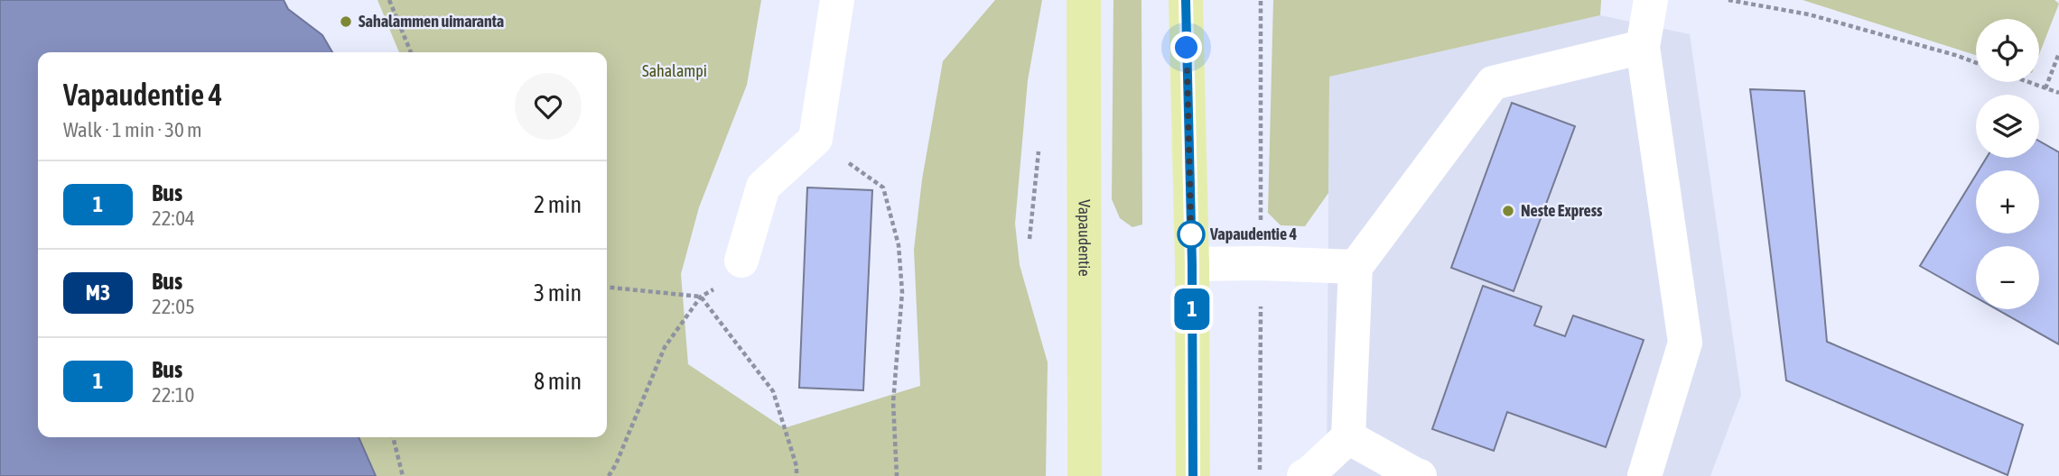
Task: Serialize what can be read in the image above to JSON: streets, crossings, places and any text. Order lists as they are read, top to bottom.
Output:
{
  "streets": {
    "main road": ["Vapaudentie"]
  },
  "parks": ["Sahalampi"],
  "places": ["Sahalammen uimaranta", "Neste Express", "Vapaudentie 4"],
  "lines": ["bus line 1"],
  "page": {
    "on_map": "1",
    "map_buttons": ["+", "−"],
    "heading": ["Vapaudentie 4", "Walk · 1 min · 30 m"],
    "list": [
      {
        "mark": "1",
        "name": "Bus",
        "note": "22:04",
        "value": "2 min"
      },
      {
        "mark": "M3",
        "name": "Bus",
        "note": "22:05",
        "value": "3 min"
      },
      {
        "mark": "1",
        "name": "Bus",
        "note": "22:10",
        "value": "8 min"
      }
    ]
  }
}
